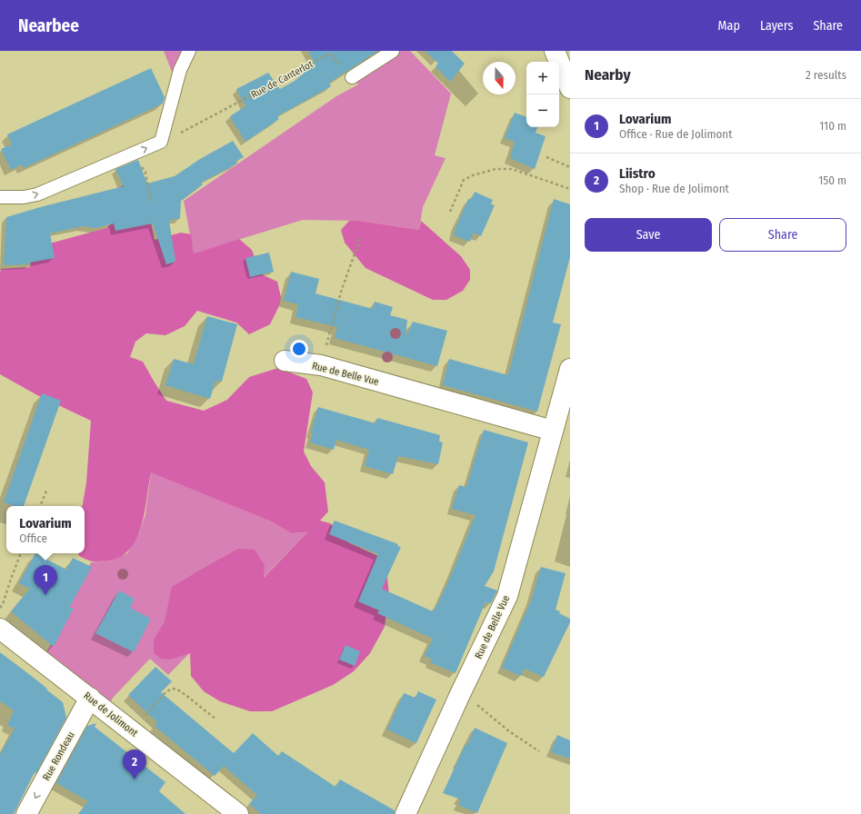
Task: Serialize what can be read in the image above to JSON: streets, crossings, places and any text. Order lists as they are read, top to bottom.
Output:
{
  "streets": {
    "street": ["Rue de Belle Vue", "Rue de Jolimont", "Rue Rondeau"],
    "path": ["Rue de Canterlot"]
  },
  "crossings": [
    ["Rue de Jolimont", "Rue Rondeau"]
  ],
  "one_way": ["Rue Rondeau"],
  "north": "bottom",
  "page": {
    "header": "Nearbee",
    "nav": ["Map", "Layers", "Share"],
    "heading": ["Nearby", "2 results"],
    "map_buttons": ["+", "−"],
    "list": [
      {
        "mark": "1",
        "name": "Lovarium",
        "note": "Office · Rue de Jolimont",
        "value": "110 m"
      },
      {
        "mark": "2",
        "name": "Liistro",
        "note": "Shop · Rue de Jolimont",
        "value": "150 m"
      }
    ],
    "buttons": ["Save", "Share"],
    "popup": ["Lovarium", "Office"],
    "pins": ["1", "2"]
  }
}
